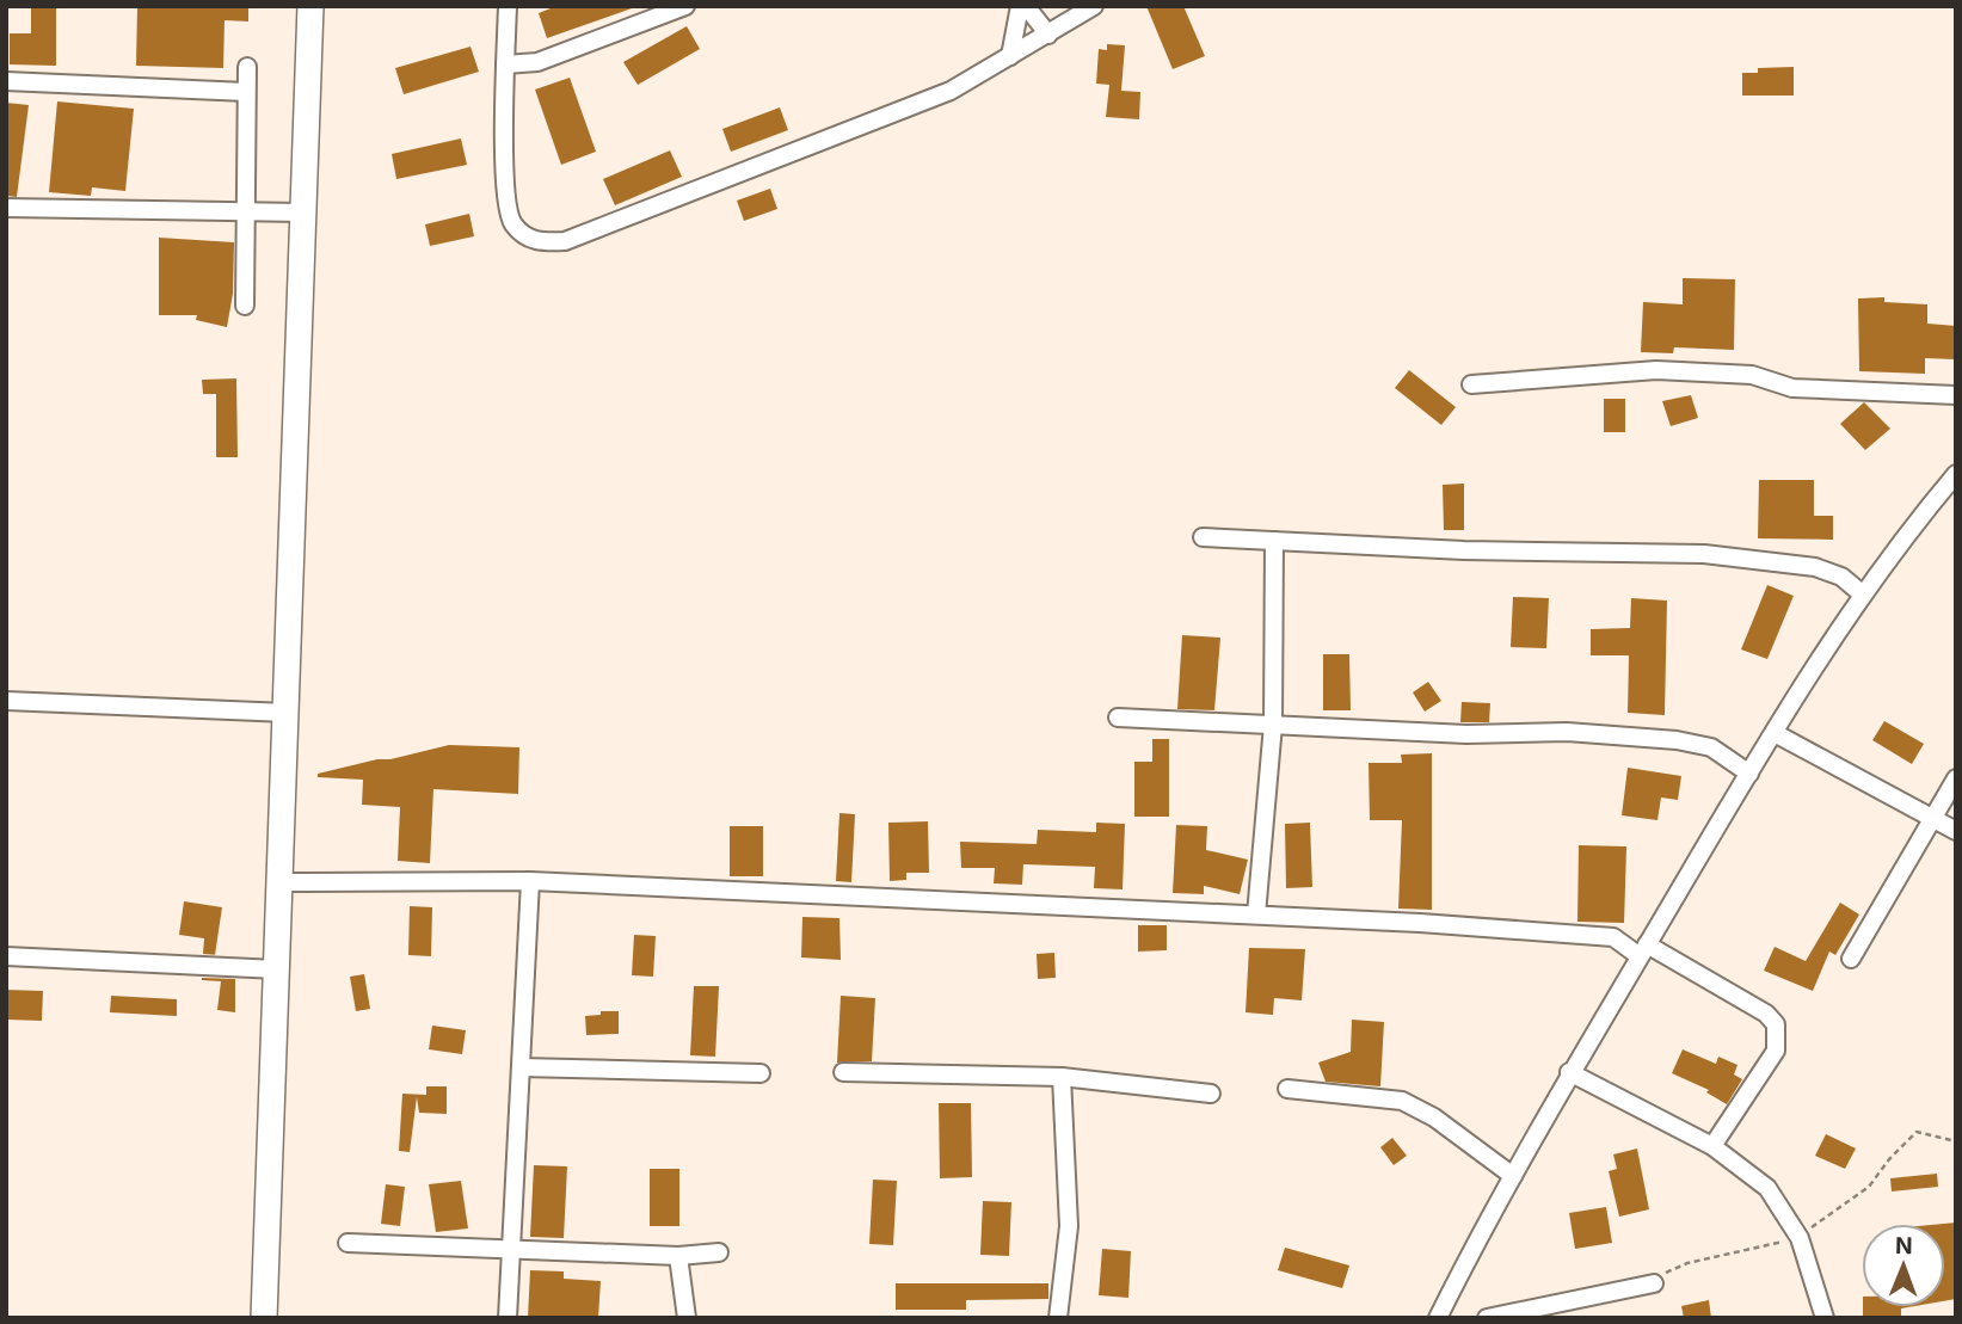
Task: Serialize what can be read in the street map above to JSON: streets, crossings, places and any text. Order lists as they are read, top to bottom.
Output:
{
  "north": "top"
}
